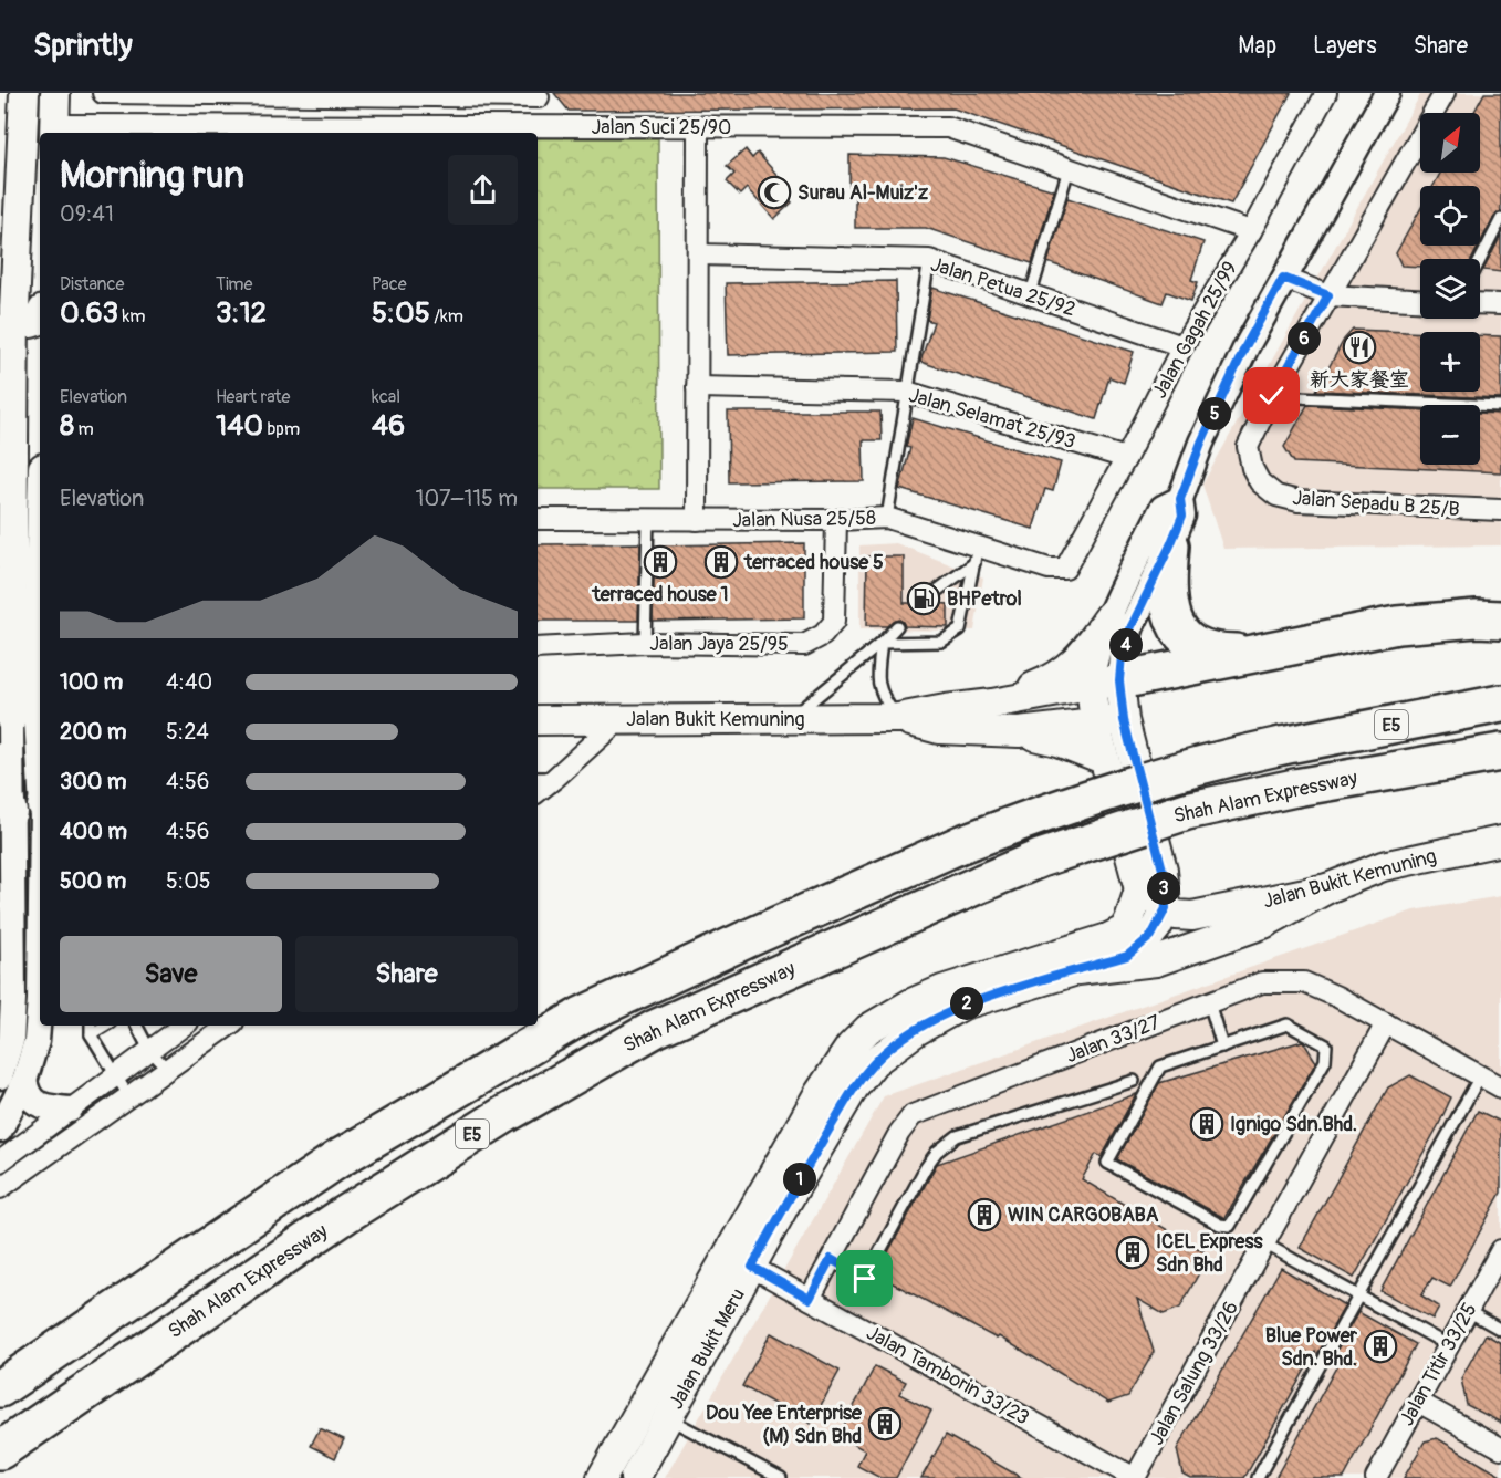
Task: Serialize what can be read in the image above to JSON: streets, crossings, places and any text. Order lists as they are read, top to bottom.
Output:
{
  "streets": {
    "highway": ["E5", "Shah Alam Expressway"],
    "main road": ["Jalan Bukit Kemuning", "Jalan Bukit Meru"],
    "street": [
      "Jalan Suci 25/90",
      "Jalan Petua 25/92",
      "Jalan Gagah 25/99",
      "Jalan Selamat 25/93",
      "Jalan Sepadu B 25/B",
      "Jalan Nusa 25/58",
      "Jalan Jaya 25/95",
      "Jalan 33/27",
      "Jalan Titir 33/25",
      "Jalan Salung 33/26",
      "Jalan Tamborin 33/23"
    ]
  },
  "crossings": [
    ["Jalan Suci 25/90", "Jalan Gagah 25/99"],
    ["Jalan Petua 25/92", "Jalan Gagah 25/99"],
    ["Jalan Gagah 25/99", "Jalan Selamat 25/93"],
    ["Jalan Gagah 25/99", "Jalan Nusa 25/58"],
    ["Jalan Nusa 25/58", "Jalan Jaya 25/95"],
    ["Jalan Bukit Kemuning", "Jalan Bukit Meru"],
    ["Jalan 33/27", "Jalan Salung 33/26"],
    ["Jalan 33/27", "Jalan Tamborin 33/23"],
    ["Jalan Bukit Meru", "Jalan Tamborin 33/23"],
    ["Jalan Salung 33/26", "Jalan Tamborin 33/23"]
  ],
  "places": {
    "mosque": ["Surau Al-Muiz'z"],
    "restaurant": ["新大家餐室"],
    "building": [
      "terraced house 1",
      "terraced house 5",
      "Ignigo Sdn.Bhd.",
      "WIN CARGOBABA",
      "ICEL Express Sdn Bhd",
      "Blue Power Sdn. Bhd.",
      "Dou Yee Enterprise (M) Sdn Bhd"
    ],
    "fuel station": ["BHPetrol"]
  },
  "north": "top right",
  "page": {
    "header": "Sprintly",
    "nav": ["Map", "Layers", "Share"],
    "map_buttons": ["+", "−"],
    "heading": ["Morning run", "09:41"],
    "stats": [
      ["Distance", "0.63 km"],
      ["Time", "3:12"],
      ["Pace", "5:05 /km"],
      ["Elevation", "8 m"],
      ["Heart rate", "140 bpm"],
      ["kcal", "46"]
    ],
    "pins": [
      "6",
      "5",
      "4",
      "3",
      "2",
      "1"
    ],
    "chart": ["Elevation", "107–115 m"],
    "list": [
      {
        "name": "100 m",
        "note": "4:40"
      },
      {
        "name": "200 m",
        "note": "5:24"
      },
      {
        "name": "300 m",
        "note": "4:56"
      },
      {
        "name": "400 m",
        "note": "4:56"
      },
      {
        "name": "500 m",
        "note": "5:05"
      }
    ],
    "buttons": ["Save", "Share"]
  }
}
